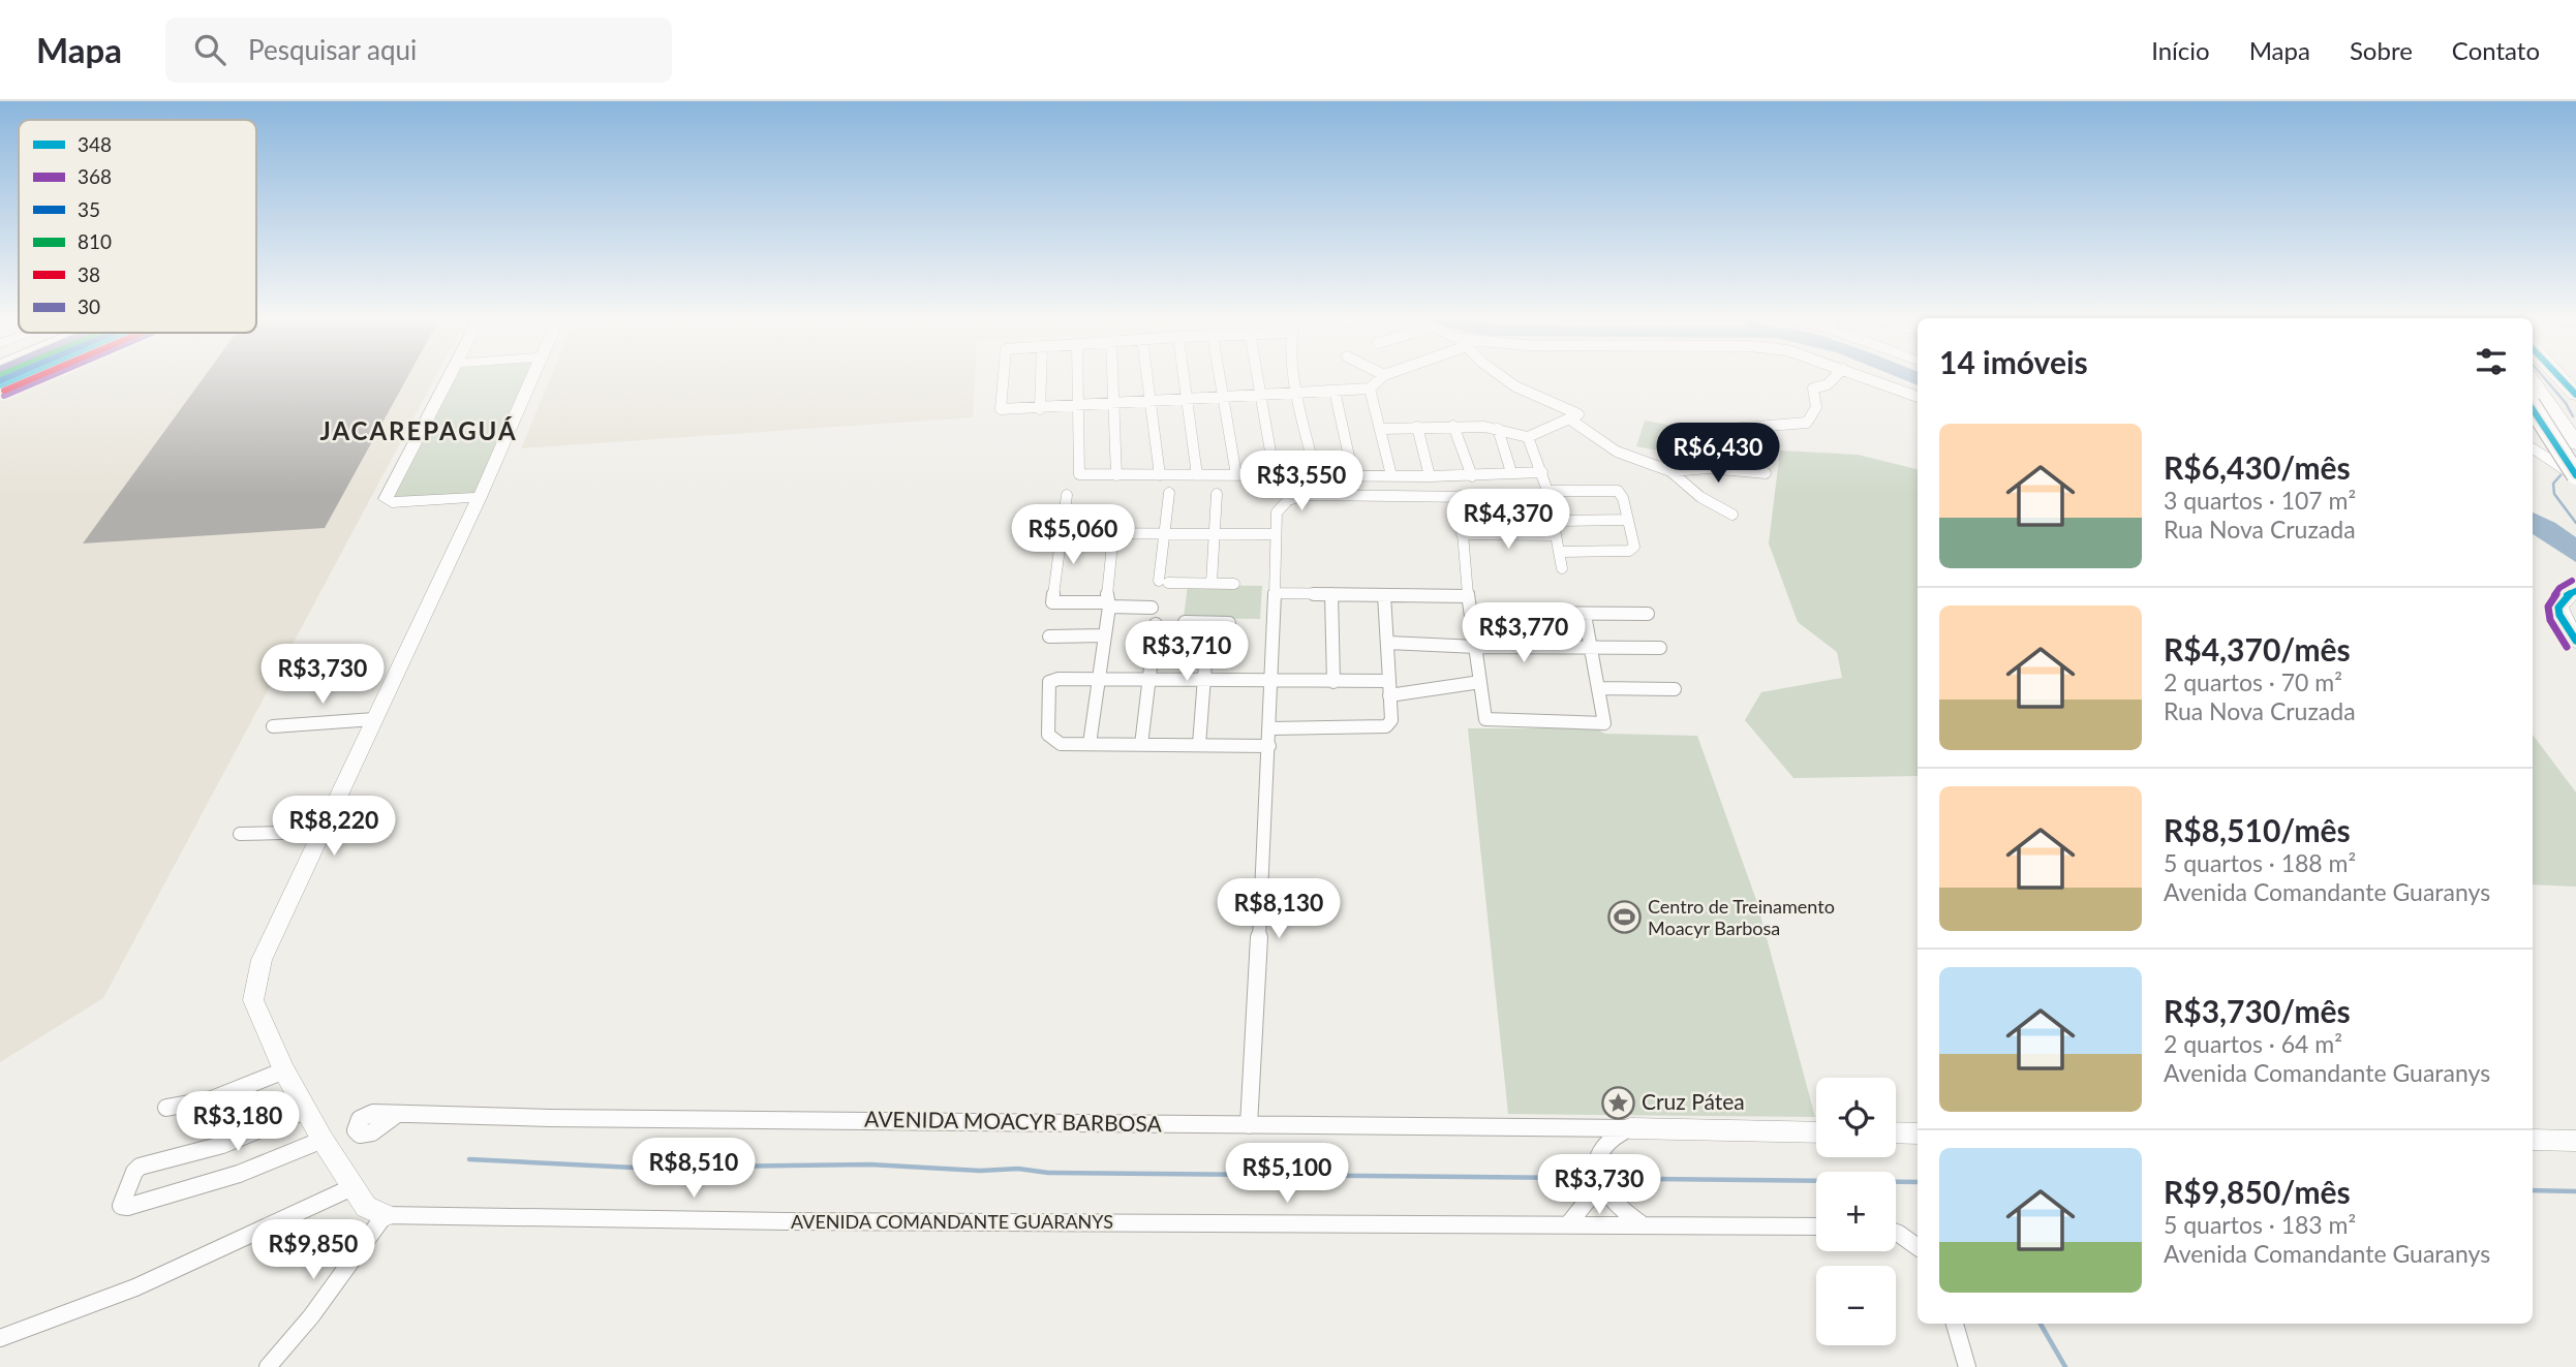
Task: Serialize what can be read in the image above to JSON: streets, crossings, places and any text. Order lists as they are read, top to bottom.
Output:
{
  "streets": {
    "street": ["AVENIDA MOACYR BARBOSA", "AVENIDA COMANDANTE GUARANYS"]
  },
  "districts": ["JACAREPAGUÁ"],
  "places": {
    "sports": ["Centro de Treinamento Moacyr Barbosa"],
    "place": ["Cruz Pátea"]
  },
  "lines": [
    "transit line 348",
    "transit line 368",
    "transit line 35",
    "transit line 38"
  ],
  "legend": [
    "348",
    "368",
    "35",
    "810",
    "38",
    "30"
  ],
  "page": {
    "header": "Mapa",
    "search": "Pesquisar aqui",
    "nav": [
      "Início",
      "Mapa",
      "Sobre",
      "Contato"
    ],
    "heading": "14 imóveis",
    "list": [
      {
        "name": "R$6,430/mês",
        "note": "3 quartos · 107 m² · Rua Nova Cruzada"
      },
      {
        "name": "R$4,370/mês",
        "note": "2 quartos · 70 m² · Rua Nova Cruzada"
      },
      {
        "name": "R$8,510/mês",
        "note": "5 quartos · 188 m² · Avenida Comandante Guaranys"
      },
      {
        "name": "R$3,730/mês",
        "note": "2 quartos · 64 m² · Avenida Comandante Guaranys"
      },
      {
        "name": "R$9,850/mês",
        "note": "5 quartos · 183 m² · Avenida Comandante Guaranys"
      }
    ],
    "price": [
      "R$6,430",
      "R$3,550",
      "R$4,370",
      "R$5,060",
      "R$3,770",
      "R$3,710",
      "R$3,730",
      "R$8,220",
      "R$8,130",
      "R$3,180",
      "R$8,510",
      "R$5,100",
      "R$3,730",
      "R$9,850"
    ],
    "map_buttons": ["+", "−"]
  }
}
